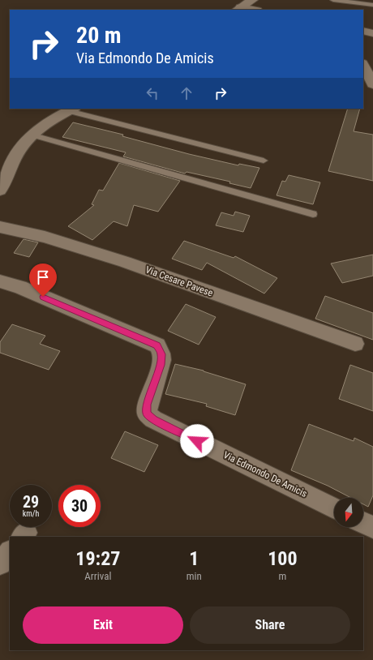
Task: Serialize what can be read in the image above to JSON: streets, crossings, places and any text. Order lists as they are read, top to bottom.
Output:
{
  "streets": {
    "street": ["Via Cesare Pavese", "Via Edmondo De Amicis"]
  },
  "north": "bottom",
  "page": {
    "turn": ["20 m", "Via Edmondo De Amicis"],
    "speed": "29 km/h",
    "limit": "30",
    "eta": [
      "19:27",
      "Arrival",
      "1",
      "min",
      "100",
      "m"
    ],
    "buttons": ["Exit", "Share"]
  }
}
